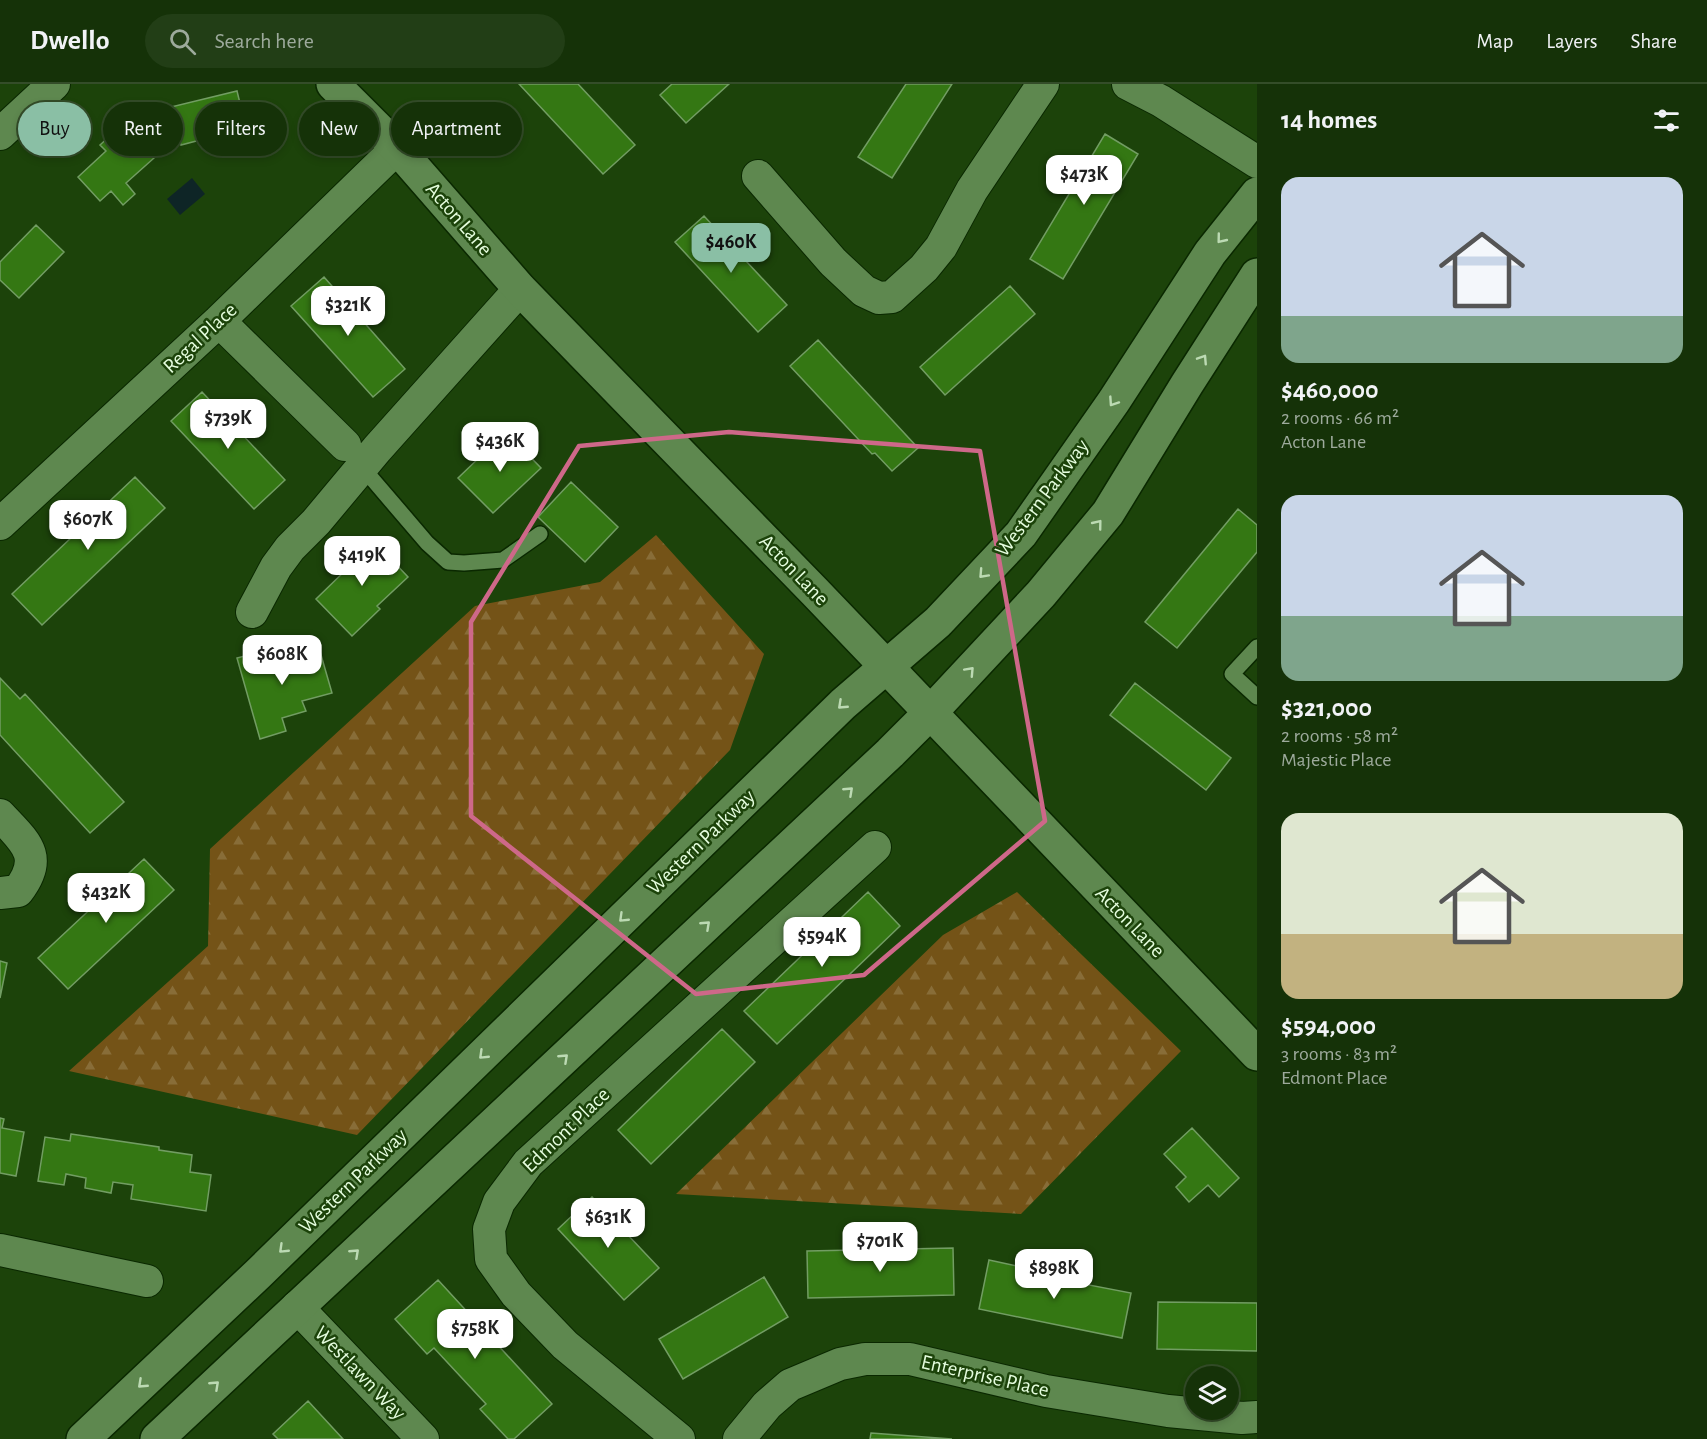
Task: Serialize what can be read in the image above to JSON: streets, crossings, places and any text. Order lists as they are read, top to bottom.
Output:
{
  "streets": {
    "main road": ["Acton Lane", "Western Parkway"],
    "street": [
      "Regal Place",
      "Edmont Place",
      "Westlawn Way",
      "Enterprise Place"
    ]
  },
  "crossings": [
    ["Acton Lane", "Western Parkway"]
  ],
  "page": {
    "header": "Dwello",
    "search": "Search here",
    "nav": ["Map", "Layers", "Share"],
    "heading": "14 homes",
    "chip": [
      "Buy",
      "Rent",
      "Filters",
      "New",
      "Apartment"
    ],
    "price": [
      "$473K",
      "$460K",
      "$321K",
      "$739K",
      "$436K",
      "$607K",
      "$419K",
      "$608K",
      "$432K",
      "$594K",
      "$631K",
      "$701K",
      "$898K",
      "$758K"
    ],
    "list": [
      {
        "name": "$460,000",
        "note": "2 rooms · 66 m² · Acton Lane"
      },
      {
        "name": "$321,000",
        "note": "2 rooms · 58 m² · Majestic Place"
      },
      {
        "name": "$594,000",
        "note": "3 rooms · 83 m² · Edmont Place"
      }
    ]
  }
}
